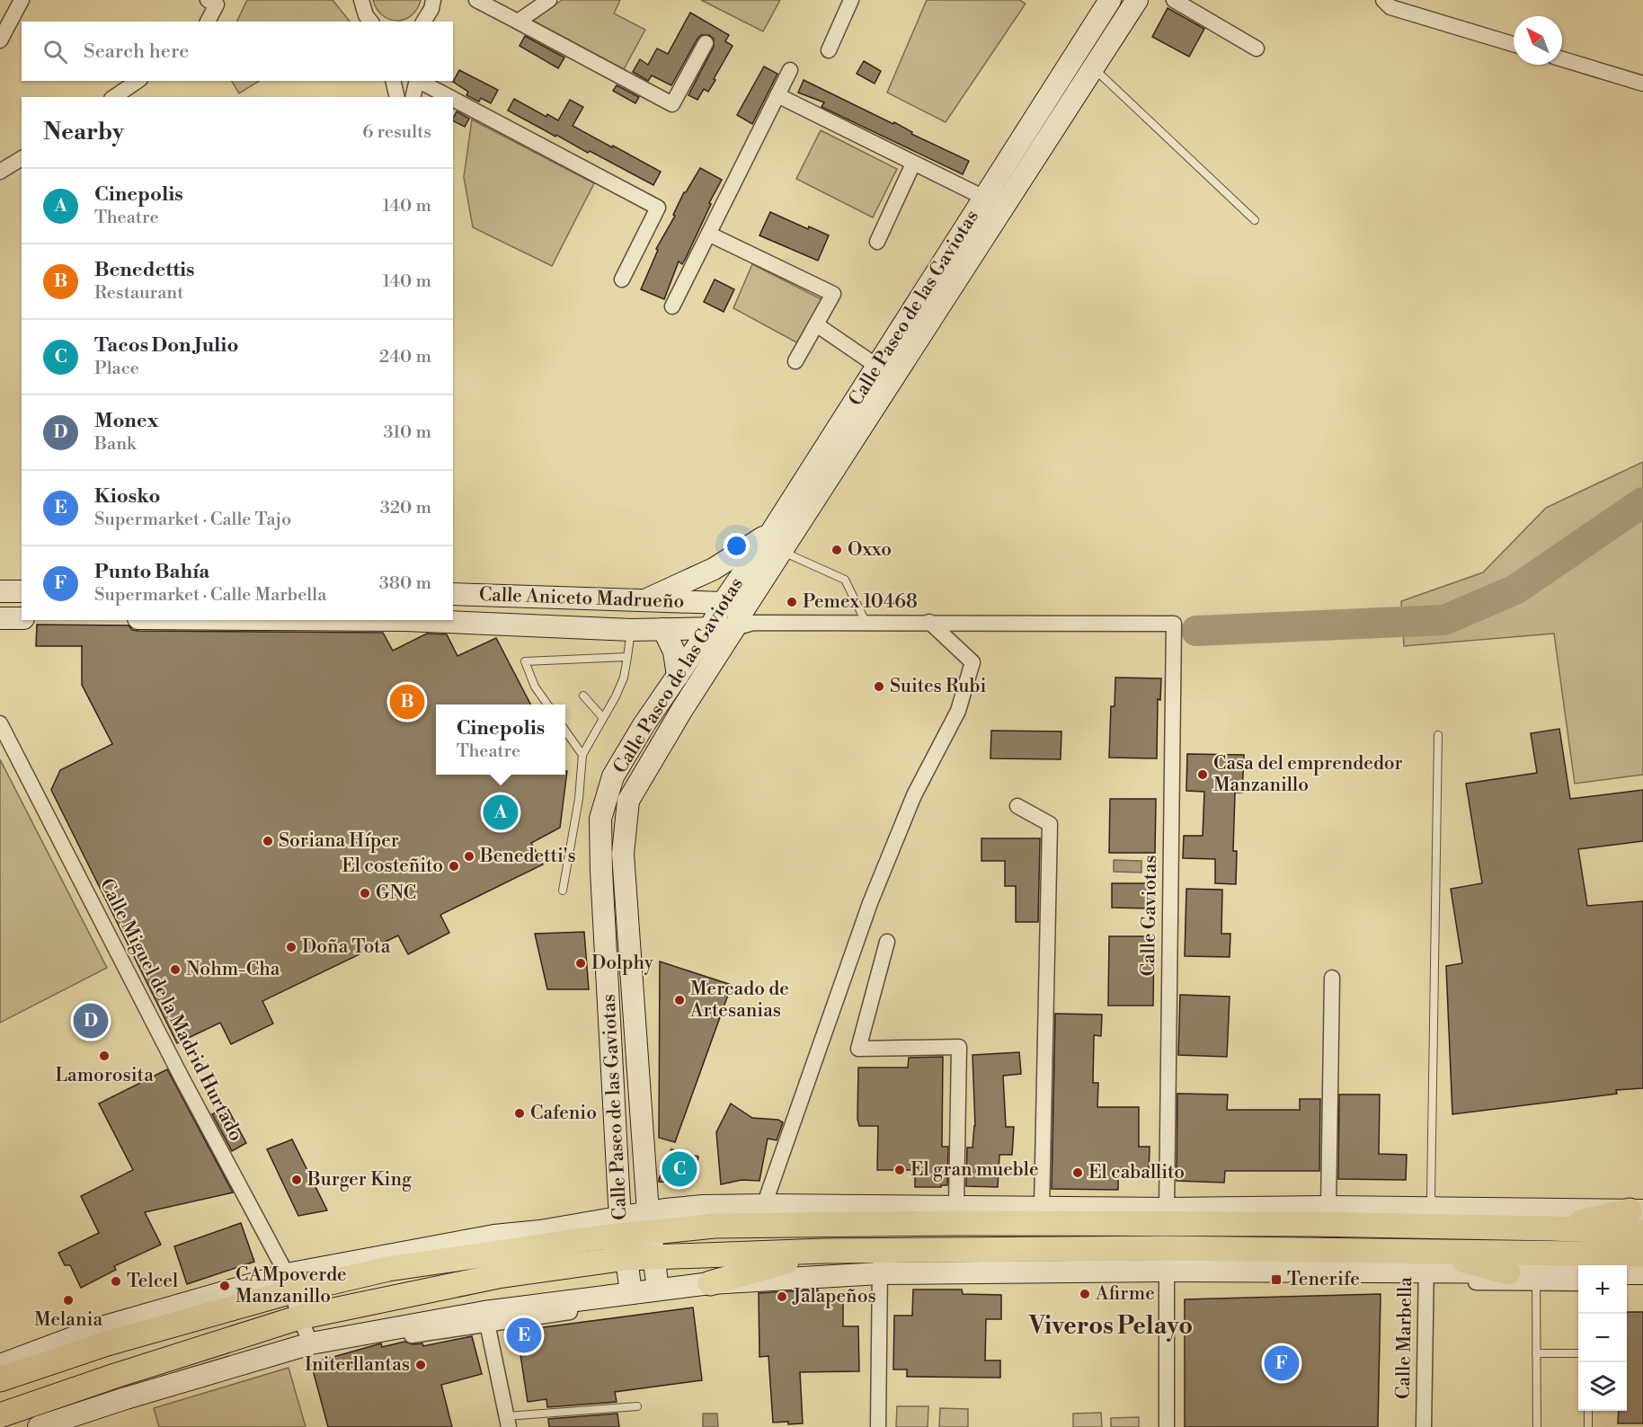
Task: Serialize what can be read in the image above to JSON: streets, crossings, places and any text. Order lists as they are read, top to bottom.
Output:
{
  "streets": {
    "main road": ["Calle Paseo de las Gaviotas", "Calle Aniceto Madrueño"],
    "street": ["Calle Gaviotas", "Calle Miguel de la Madrid Hurtado", "Calle Marbella"]
  },
  "crossings": [
    ["Calle Paseo de las Gaviotas", "Calle Aniceto Madrueño"]
  ],
  "districts": ["Viveros Pelayo"],
  "places": {
    "other": [
      "Oxxo",
      "Pemex 10468",
      "Suites Rubi",
      "Casa del emprendedor Manzanillo",
      "Soriana Híper",
      "Benedetti's",
      "El costeñito",
      "GNC",
      "Doña Tota",
      "Dolphy",
      "Nohm-Cha",
      "Mercado de Artesanias",
      "Lamorosita",
      "Cafenio",
      "El gran mueble",
      "El caballito",
      "Burger King",
      "Telcel",
      "CAMpoverde Manzanillo",
      "Afirme",
      "Jalapeños",
      "Melania",
      "Initerllantas"
    ],
    "transit": ["Tenerife"]
  },
  "north": "top left",
  "page": {
    "search": "Search here",
    "heading": ["Nearby", "6 results"],
    "list": [
      {
        "mark": "A",
        "name": "Cinepolis",
        "note": "Theatre",
        "value": "140 m"
      },
      {
        "mark": "B",
        "name": "Benedettis",
        "note": "Restaurant",
        "value": "140 m"
      },
      {
        "mark": "C",
        "name": "Tacos Don Julio",
        "note": "Place",
        "value": "240 m"
      },
      {
        "mark": "D",
        "name": "Monex",
        "note": "Bank",
        "value": "310 m"
      },
      {
        "mark": "E",
        "name": "Kiosko",
        "note": "Supermarket · Calle Tajo",
        "value": "320 m"
      },
      {
        "mark": "F",
        "name": "Punto Bahía",
        "note": "Supermarket · Calle Marbella",
        "value": "380 m"
      }
    ],
    "pins": [
      "B",
      "A",
      "D",
      "C",
      "E",
      "F"
    ],
    "popup": ["Cinepolis", "Theatre"],
    "map_buttons": ["+", "−"]
  }
}
